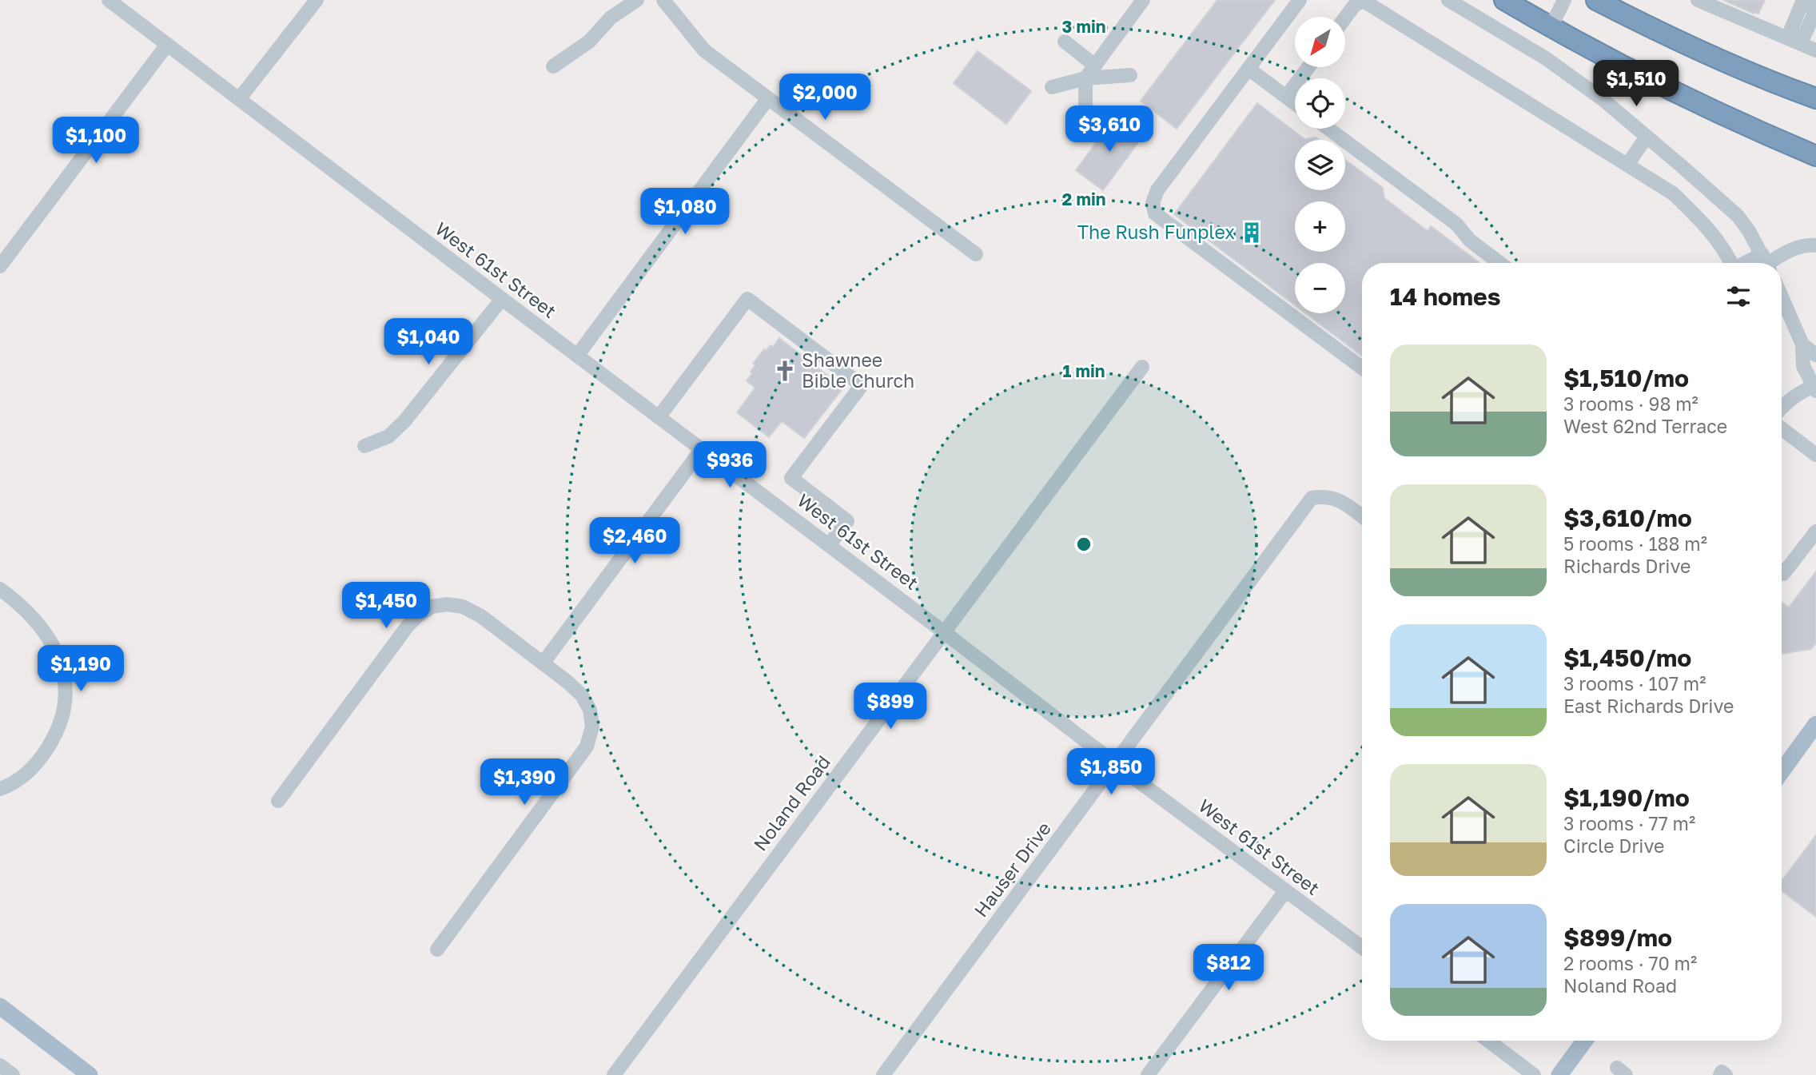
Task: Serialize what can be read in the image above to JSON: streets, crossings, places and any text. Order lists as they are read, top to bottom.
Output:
{
  "streets": {
    "street": ["West 61st Street", "Noland Road", "Hauser Drive"]
  },
  "crossings": [
    ["West 61st Street", "Noland Road"],
    ["West 61st Street", "Hauser Drive"]
  ],
  "places": {
    "building": ["The Rush Funplex"],
    "church": ["Shawnee Bible Church"]
  },
  "north": "bottom left",
  "page": {
    "map_buttons": ["+", "−"],
    "price": [
      "$1,510",
      "$2,000",
      "$3,610",
      "$1,100",
      "$1,080",
      "$1,040",
      "$936",
      "$2,460",
      "$1,450",
      "$1,190",
      "$899",
      "$1,850",
      "$1,390",
      "$812"
    ],
    "heading": "14 homes",
    "list": [
      {
        "name": "$1,510/mo",
        "note": "3 rooms · 98 m² · West 62nd Terrace"
      },
      {
        "name": "$3,610/mo",
        "note": "5 rooms · 188 m² · Richards Drive"
      },
      {
        "name": "$1,450/mo",
        "note": "3 rooms · 107 m² · East Richards Drive"
      },
      {
        "name": "$1,190/mo",
        "note": "3 rooms · 77 m² · Circle Drive"
      },
      {
        "name": "$899/mo",
        "note": "2 rooms · 70 m² · Noland Road"
      }
    ]
  },
  "rings": ["3 min", "2 min", "1 min"]
}
